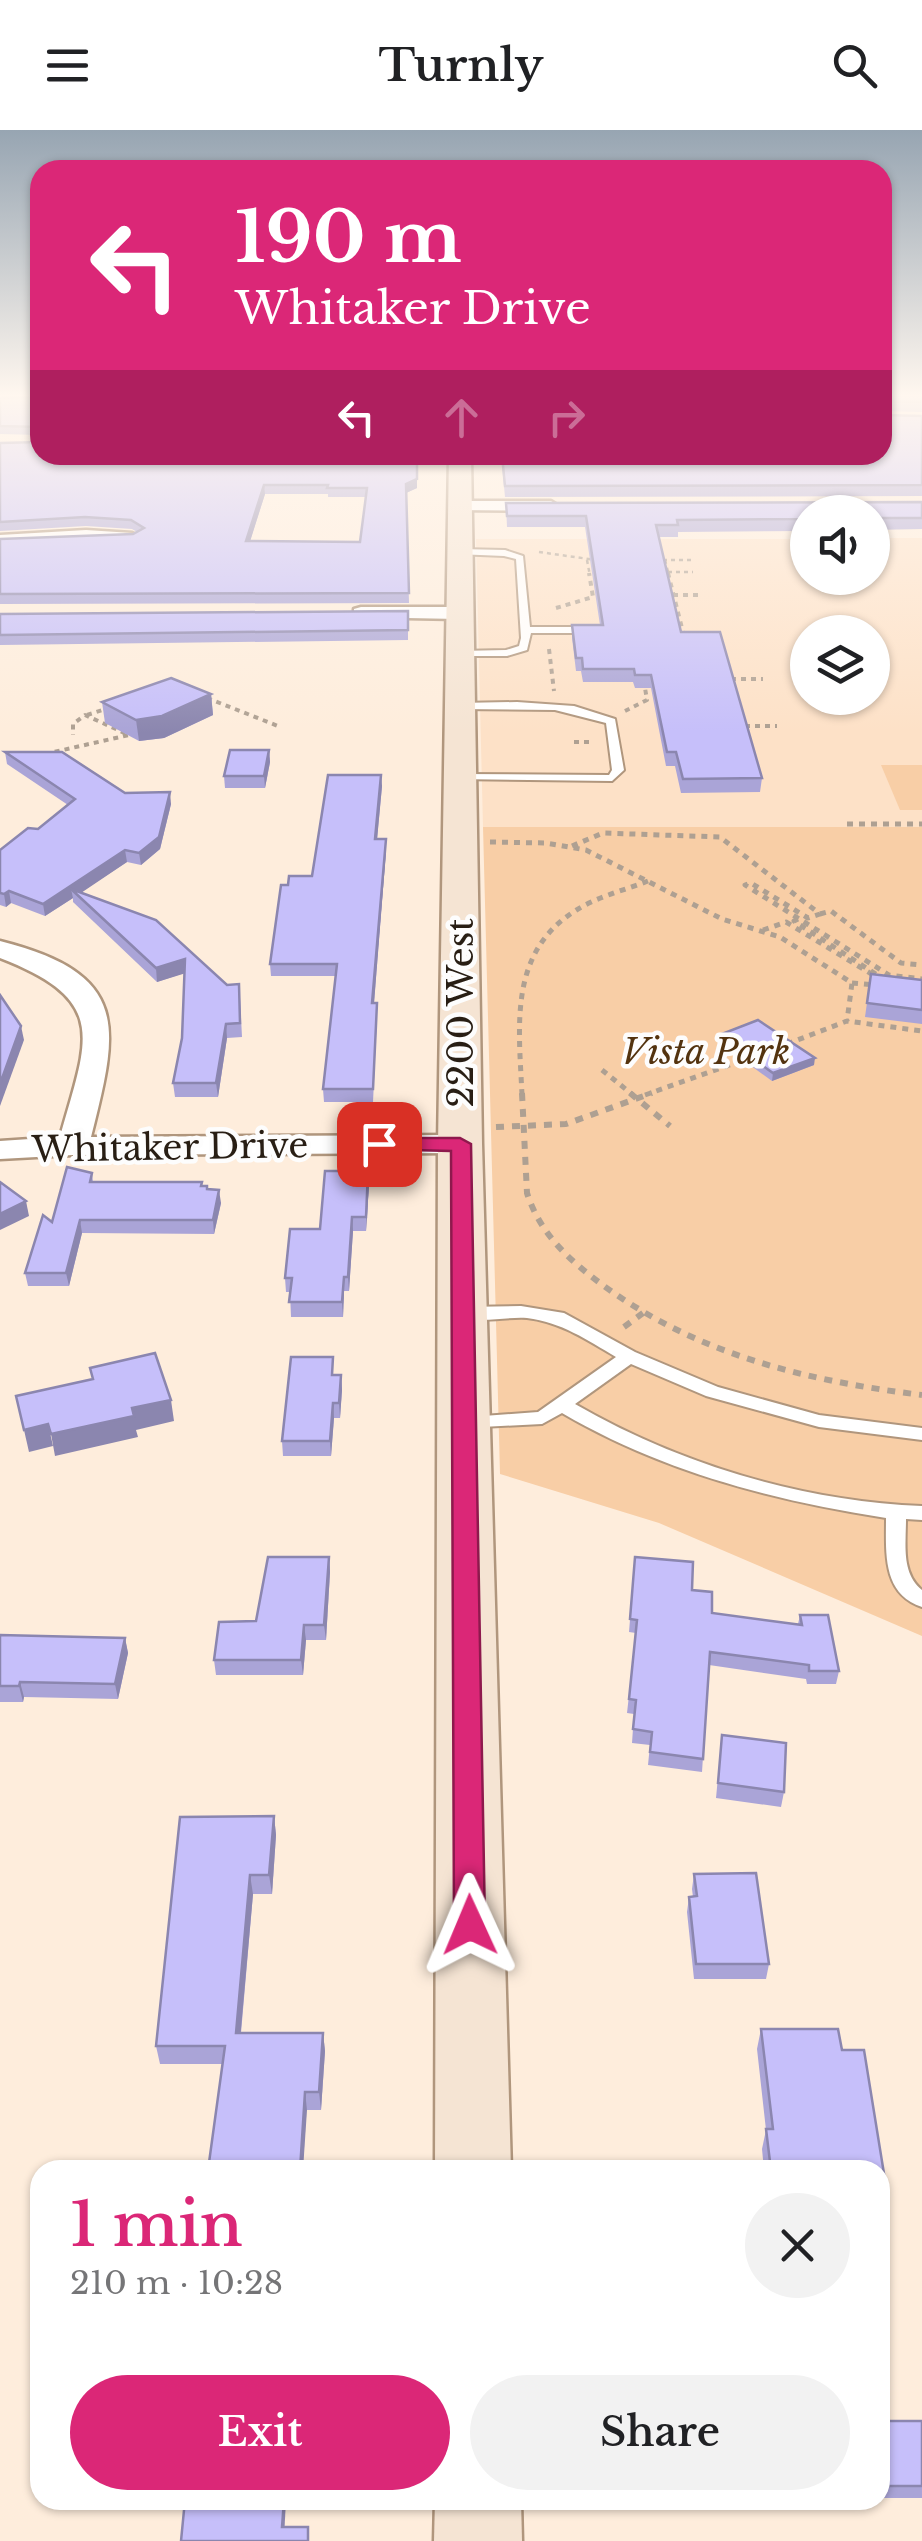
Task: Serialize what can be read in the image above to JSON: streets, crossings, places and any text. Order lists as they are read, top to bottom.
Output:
{
  "streets": {
    "street": ["2200 West", "Whitaker Drive"]
  },
  "crossings": [
    ["2200 West", "Whitaker Drive"]
  ],
  "parks": ["Vista Park"],
  "page": {
    "header": "Turnly",
    "turn": ["190 m", "Whitaker Drive"],
    "heading": ["1 min", "210 m · 10:28"],
    "buttons": ["Exit", "Share"]
  }
}
